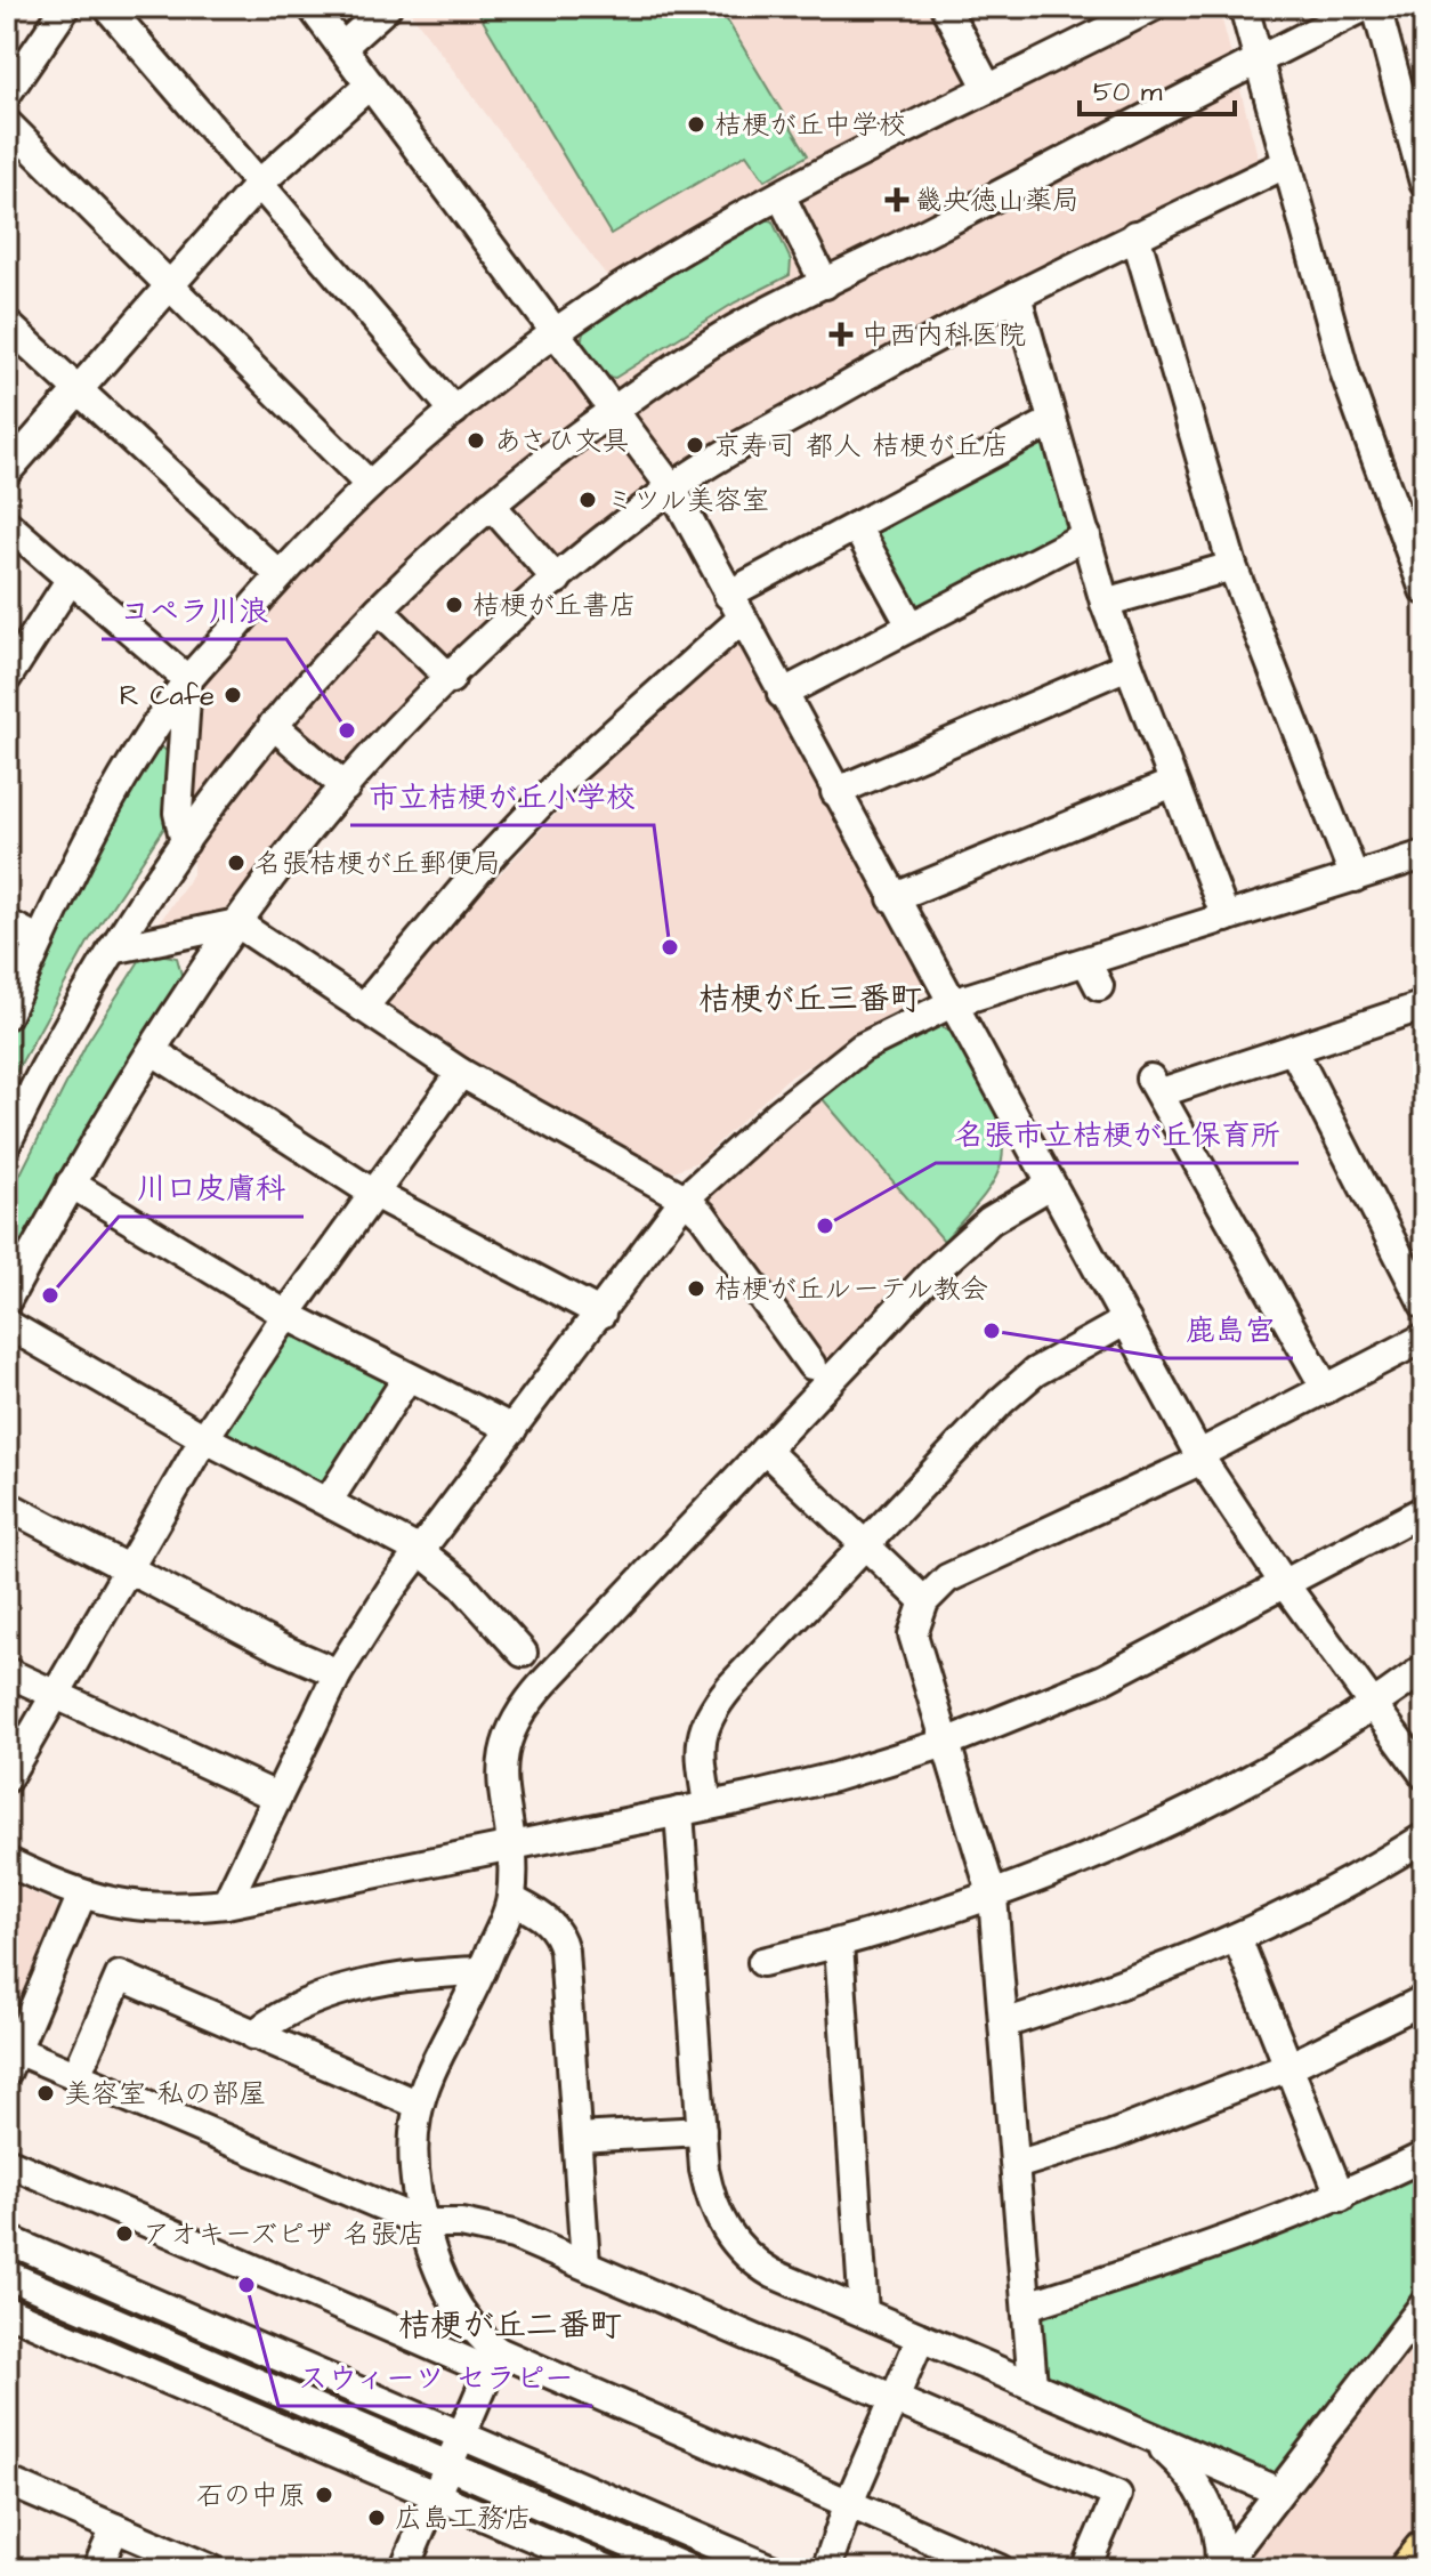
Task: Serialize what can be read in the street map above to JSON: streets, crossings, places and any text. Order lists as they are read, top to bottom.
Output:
{
  "districts": ["桔梗が丘三番町", "桔梗が丘二番町"],
  "places": {
    "other": [
      "桔梗が丘中学校",
      "あさひ文具",
      "京寿司 都人 桔梗が丘店",
      "ミツル美容室",
      "桔梗が丘書店",
      "R Cafe",
      "コペラ川浪",
      "名張桔梗が丘郵便局",
      "市立桔梗が丘小学校",
      "名張市立桔梗が丘保育所",
      "桔梗が丘ルーテル教会",
      "川口皮膚科",
      "鹿島宮",
      "美容室 私の部屋",
      "アオキーズピザ 名張店",
      "スウィーツ セラピー",
      "石の中原",
      "広島工務店"
    ],
    "health": ["畿央徳山薬局", "中西内科医院"]
  },
  "scale_bar": "50 m"
}
